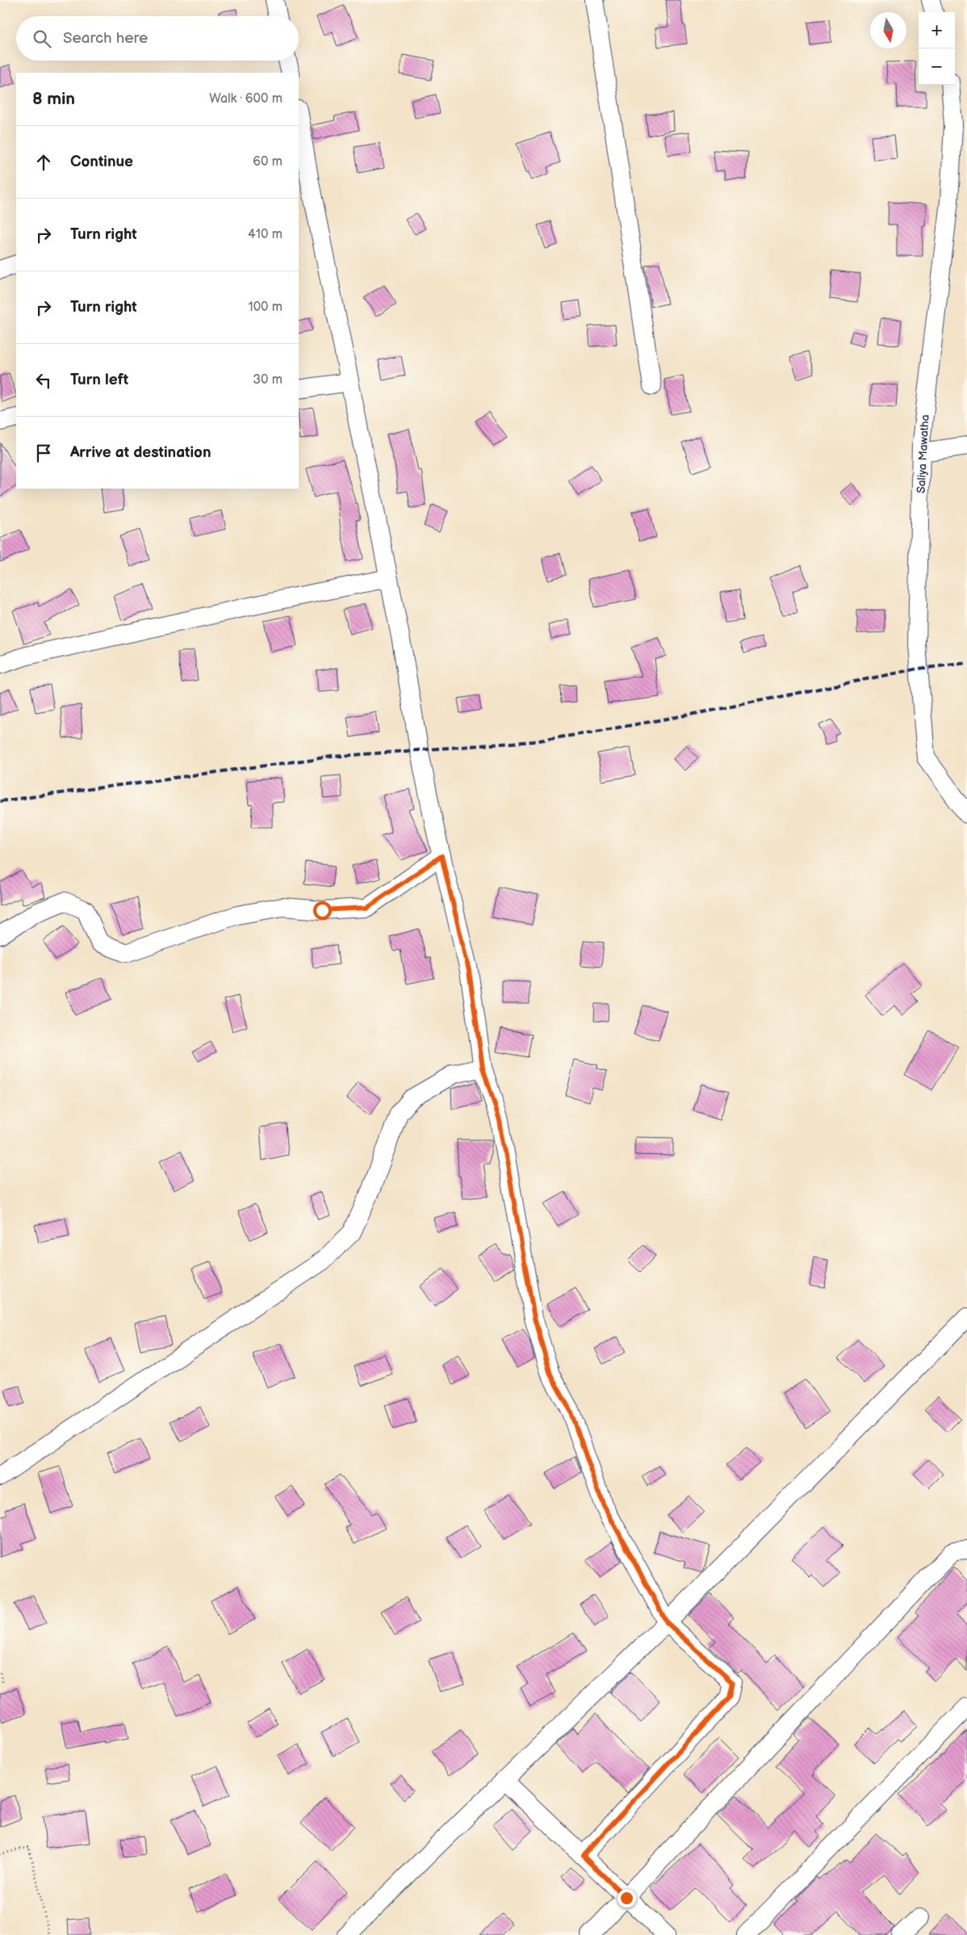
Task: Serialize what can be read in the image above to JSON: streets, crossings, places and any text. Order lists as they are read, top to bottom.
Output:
{
  "streets": {
    "street": ["Saliya Mawatha"]
  },
  "north": "bottom",
  "page": {
    "map_buttons": ["+", "−"],
    "search": "Search here",
    "heading": ["8 min", "Walk · 600 m"],
    "list": [
      ["Continue", "60 m"],
      ["Turn right", "410 m"],
      ["Turn right", "100 m"],
      ["Turn left", "30 m"],
      "Arrive at destination"
    ]
  }
}
